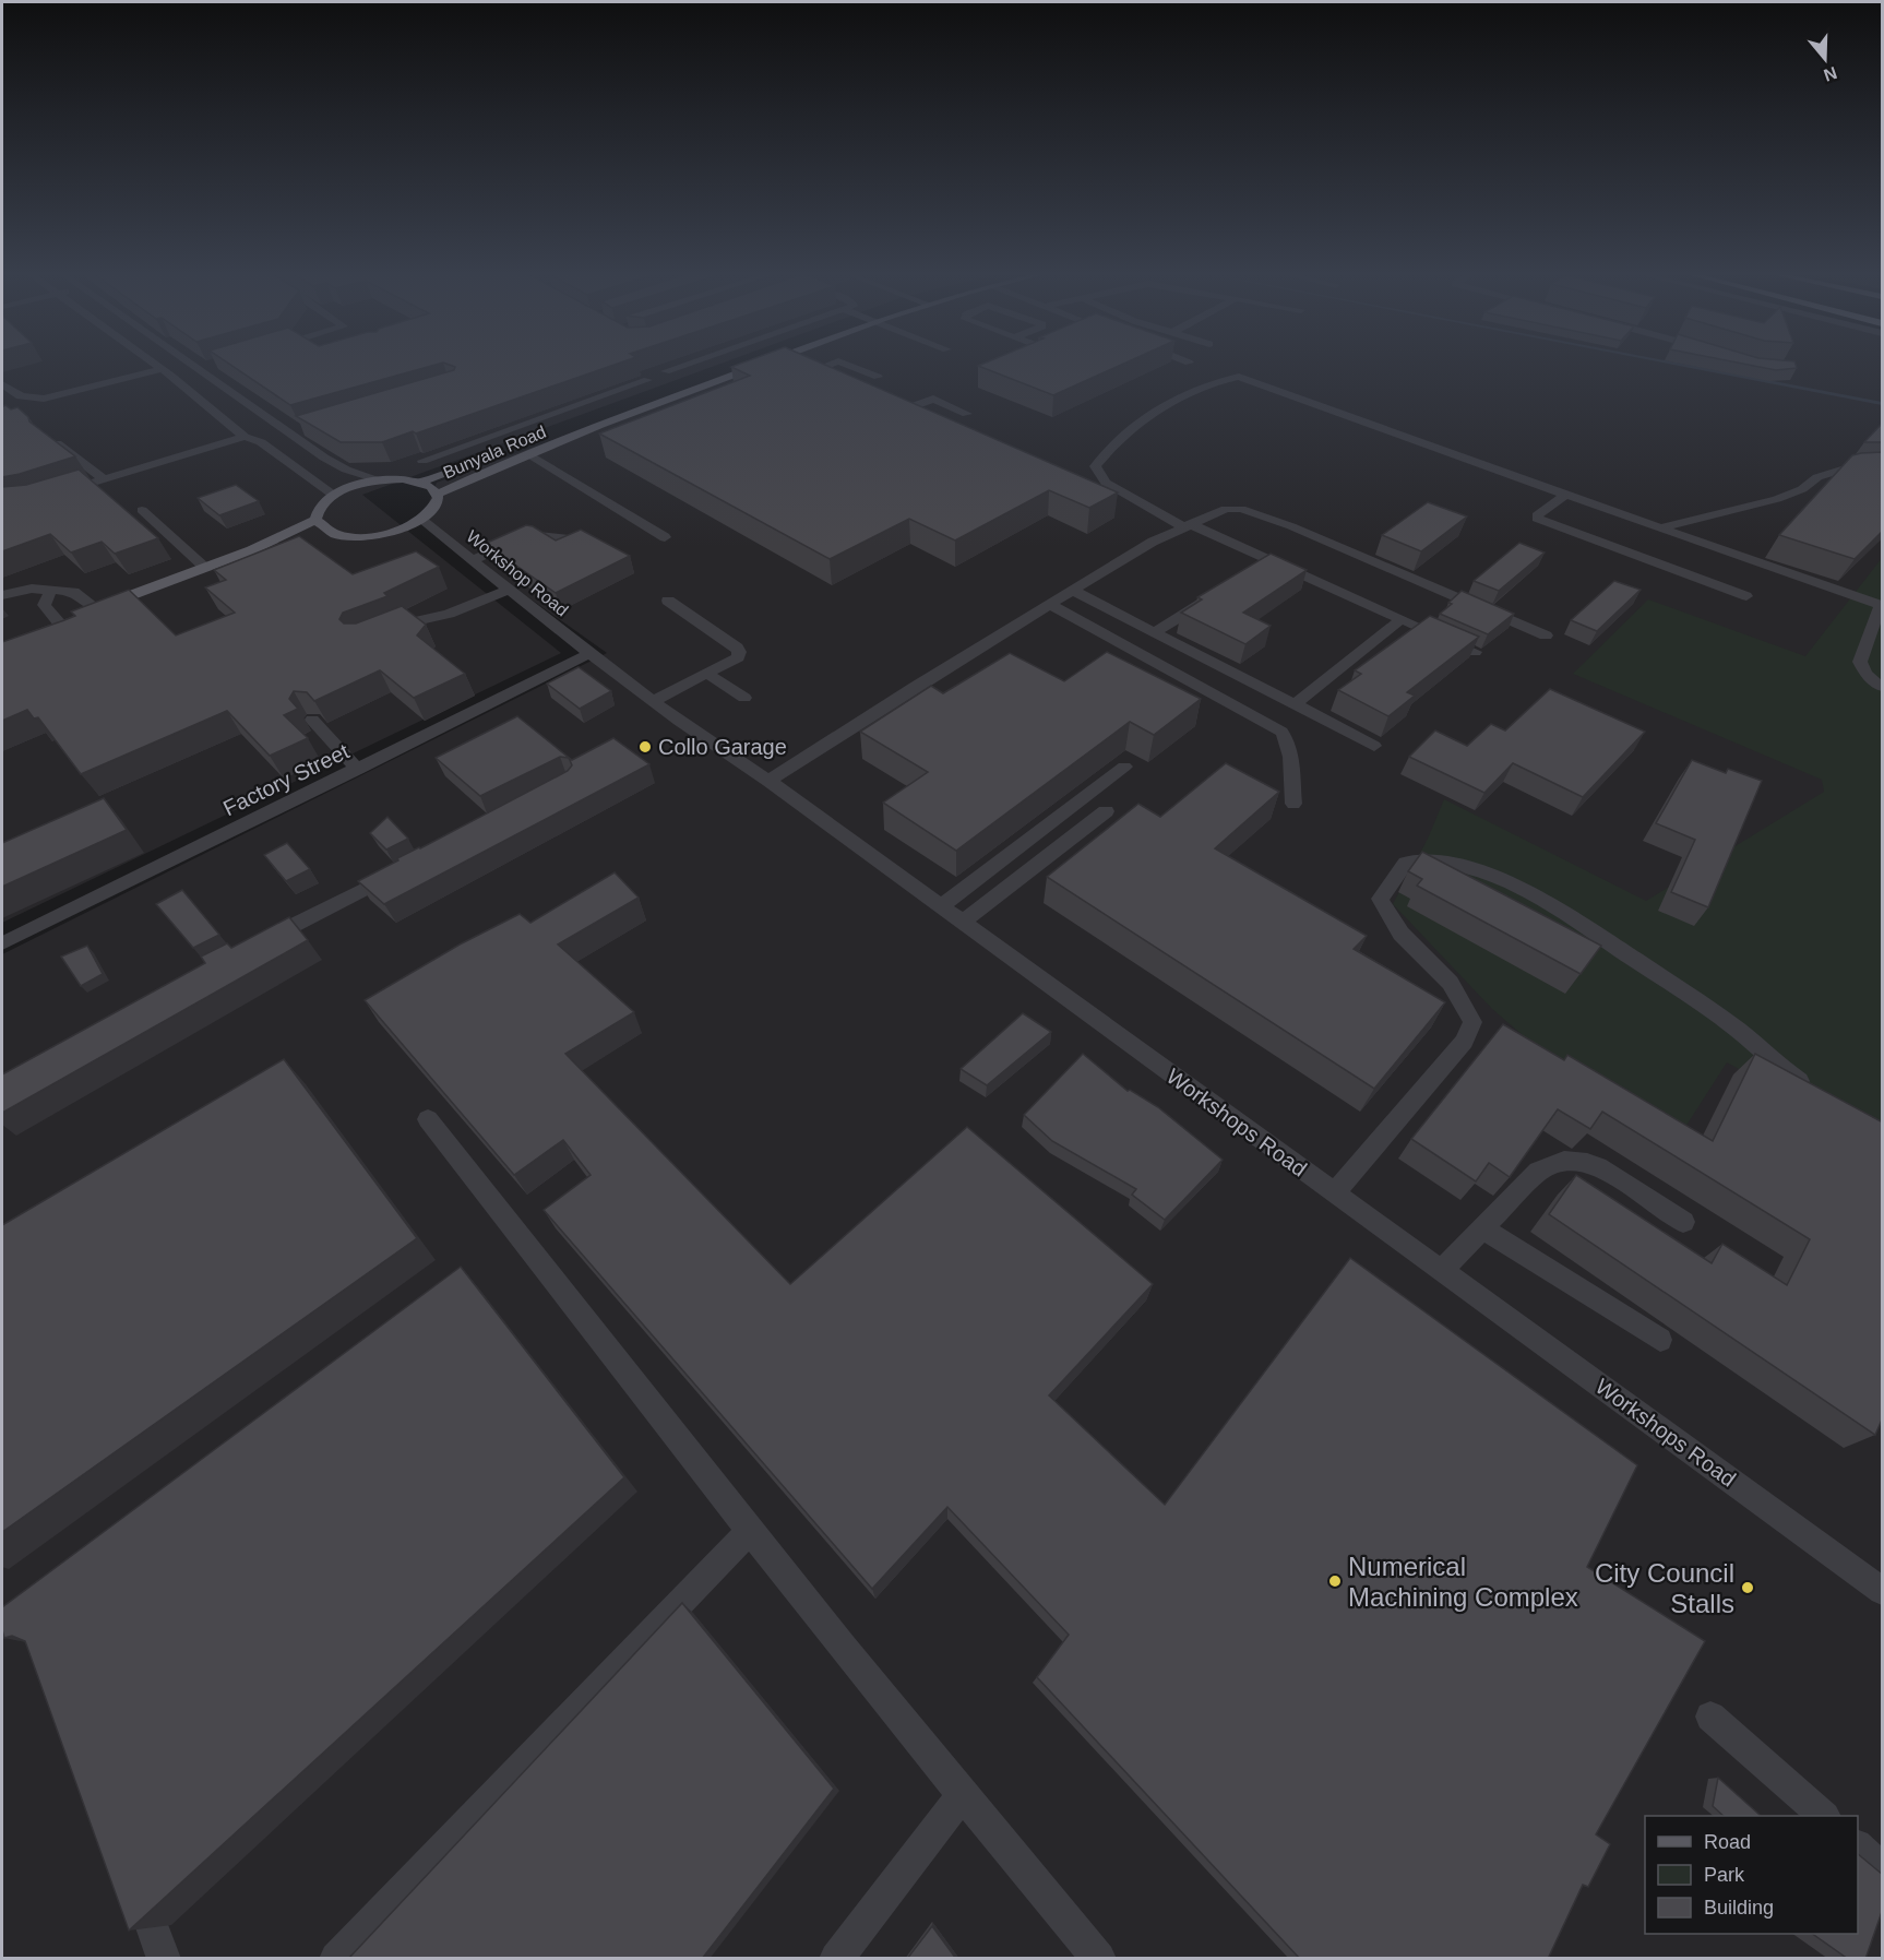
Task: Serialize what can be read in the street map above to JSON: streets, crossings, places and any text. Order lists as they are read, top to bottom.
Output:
{
  "streets": {
    "main road": ["Bunyala Road"],
    "street": ["Workshop Road", "Factory Street", "Workshops Road"]
  },
  "crossings": [
    ["Workshop Road", "Factory Street"],
    ["Workshop Road", "Workshops Road"],
    ["Factory Street", "Workshops Road"]
  ],
  "places": ["Collo Garage", "Numerical Machining Complex", "City Council Stalls"],
  "legend": ["Road", "Park", "Building"],
  "north": "bottom"
}
